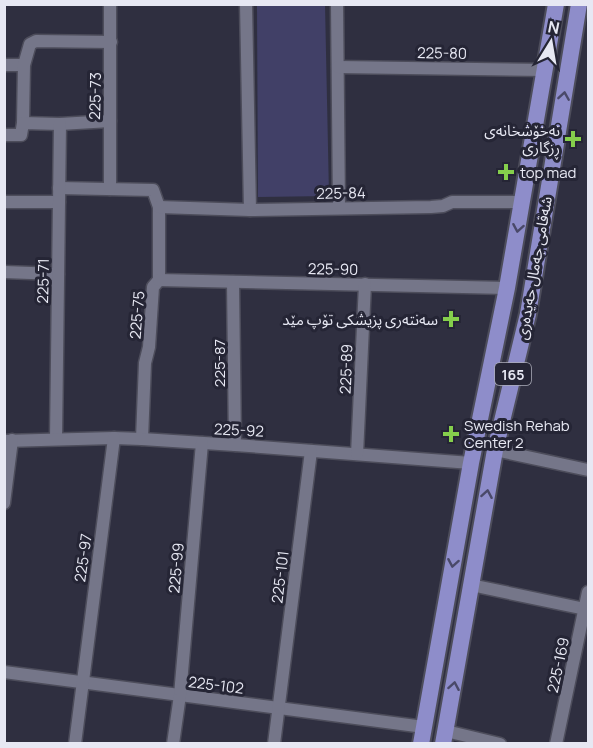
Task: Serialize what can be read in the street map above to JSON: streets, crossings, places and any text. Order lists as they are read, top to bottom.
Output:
{
  "streets": {
    "main road": ["شەقامی جەمال حەیدەری", "165"],
    "street": [
      "225-80",
      "225-73",
      "225-84",
      "225-90",
      "225-71",
      "225-75",
      "225-87",
      "225-89",
      "225-92",
      "225-97",
      "225-99",
      "225-101",
      "225-169",
      "225-102"
    ]
  },
  "crossings": [
    ["225-80", "شەقامی جەمال حەیدەری"],
    ["225-73", "225-84"],
    ["225-84", "شەقامی جەمال حەیدەری"],
    ["225-84", "225-75"],
    ["شەقامی جەمال حەیدەری", "225-90"],
    ["شەقامی جەمال حەیدەری", "225-92"],
    ["شەقامی جەمال حەیدەری", "225-102"],
    ["225-90", "225-75"],
    ["225-90", "225-87"],
    ["225-90", "225-89"],
    ["225-71", "225-92"],
    ["225-75", "225-92"],
    ["225-87", "225-92"],
    ["225-89", "225-92"],
    ["225-92", "225-97"],
    ["225-92", "225-99"],
    ["225-92", "225-101"],
    ["225-97", "225-102"],
    ["225-99", "225-102"],
    ["225-101", "225-102"]
  ],
  "places": {
    "health": [
      "نەخۆشخانەی ڕزگاری",
      "top mad",
      "سەنتەری پزیشکی تۆپ مێد",
      "Swedish Rehab Center 2"
    ]
  },
  "north": "top"
}
